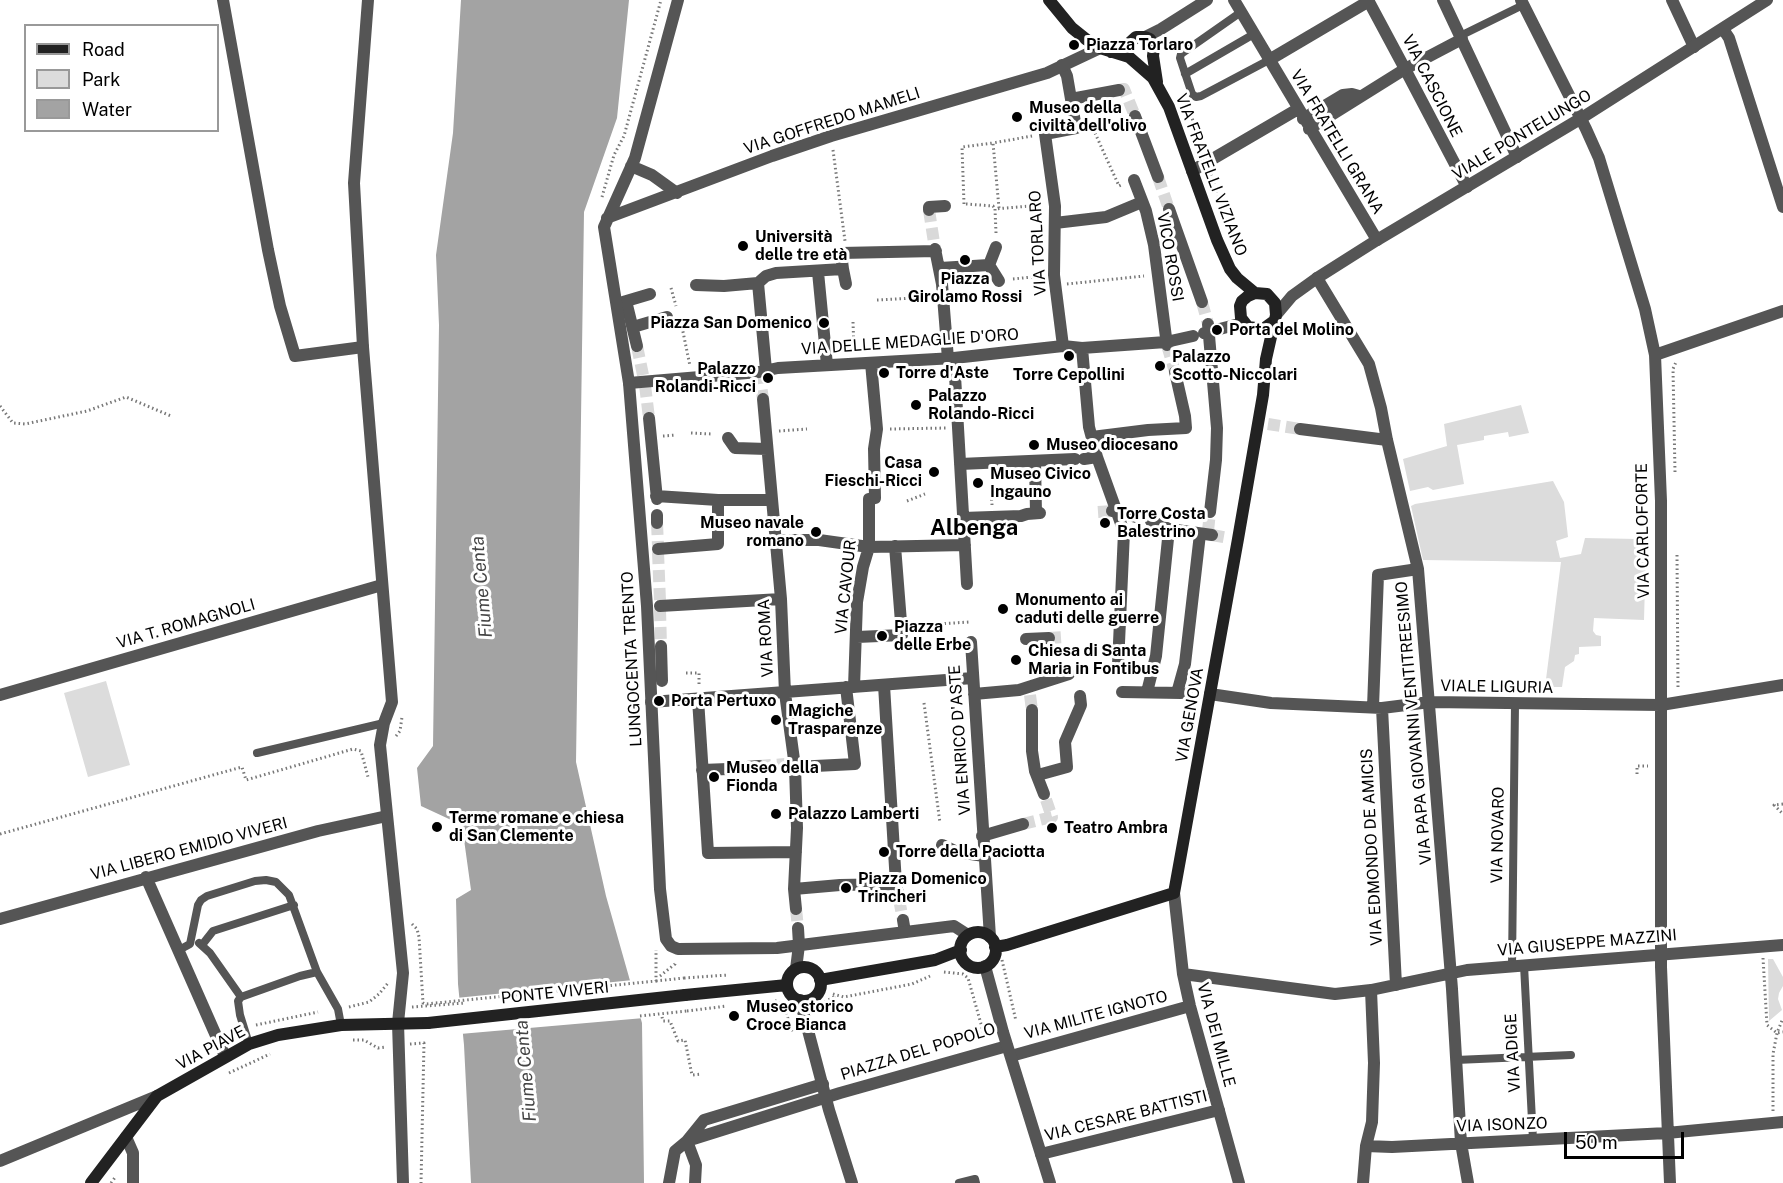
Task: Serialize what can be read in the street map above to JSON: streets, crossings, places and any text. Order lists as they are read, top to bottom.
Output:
{
  "streets": {
    "main road": [
      "VIA FRATELLI VIZIANO",
      "VIA GENOVA",
      "PONTE VIVERI",
      "VIA PIAVE"
    ],
    "street": [
      "VIA CASCIONE",
      "VIA GOFFREDO MAMELI",
      "VIALE PONTELUNGO",
      "VIA FRATELLI GRANA",
      "VIA TORLARO",
      "VICO ROSSI",
      "VIA DELLE MEDAGLIE D'ORO",
      "VIA CARLOFORTE",
      "VIA CAVOUR",
      "VIA T. ROMAGNOLI",
      "VIA ROMA",
      "LUNGOCENTA TRENTO",
      "VIALE LIGURIA",
      "VIA PAPA GIOVANNI VENTITREESIMO",
      "VIA ENRICO D'ASTE",
      "VIA EDMONDO DE AMICIS",
      "VIA LIBERO EMIDIO VIVERI",
      "VIA GIUSEPPE MAZZINI",
      "VIA MILITE IGNOTO",
      "VIA DEI MILLE",
      "PIAZZA DEL POPOLO",
      "VIA CESARE BATTISTI",
      "VIA ISONZO"
    ],
    "lane": ["VIA NOVARO", "VIA ADIGE"]
  },
  "crossings": [
    ["VIA CASCIONE", "VIALE PONTELUNGO"],
    ["VIA GOFFREDO MAMELI", "LUNGOCENTA TRENTO"],
    ["VIALE PONTELUNGO", "VIA FRATELLI GRANA"],
    ["VIALE PONTELUNGO", "VIA FRATELLI VIZIANO"],
    ["VIALE PONTELUNGO", "VIA DELLE MEDAGLIE D'ORO"],
    ["VIALE PONTELUNGO", "VIA CARLOFORTE"],
    ["VIALE PONTELUNGO", "VIA GENOVA"],
    ["VIALE PONTELUNGO", "VIA PAPA GIOVANNI VENTITREESIMO"],
    ["VIA FRATELLI VIZIANO", "VIA DELLE MEDAGLIE D'ORO"],
    ["VIA FRATELLI VIZIANO", "VIA GENOVA"],
    ["VIA TORLARO", "VIA DELLE MEDAGLIE D'ORO"],
    ["VICO ROSSI", "VIA DELLE MEDAGLIE D'ORO"],
    ["VIA DELLE MEDAGLIE D'ORO", "VIA CAVOUR"],
    ["VIA DELLE MEDAGLIE D'ORO", "LUNGOCENTA TRENTO"],
    ["VIA DELLE MEDAGLIE D'ORO", "VIA GENOVA"],
    ["VIA CARLOFORTE", "VIALE LIGURIA"],
    ["VIA CARLOFORTE", "VIA GIUSEPPE MAZZINI"],
    ["VIA CARLOFORTE", "VIA ISONZO"],
    ["VIA CAVOUR", "VIA ROMA"],
    ["LUNGOCENTA TRENTO", "VIA ENRICO D'ASTE"],
    ["LUNGOCENTA TRENTO", "PIAZZA DEL POPOLO"],
    ["VIALE LIGURIA", "VIA GENOVA"],
    ["VIALE LIGURIA", "VIA PAPA GIOVANNI VENTITREESIMO"],
    ["VIALE LIGURIA", "VIA NOVARO"],
    ["VIALE LIGURIA", "VIA EDMONDO DE AMICIS"],
    ["VIA GENOVA", "VIA DEI MILLE"],
    ["VIA PAPA GIOVANNI VENTITREESIMO", "VIA EDMONDO DE AMICIS"],
    ["VIA PAPA GIOVANNI VENTITREESIMO", "VIA GIUSEPPE MAZZINI"],
    ["VIA PAPA GIOVANNI VENTITREESIMO", "VIA ISONZO"],
    ["VIA ENRICO D'ASTE", "PIAZZA DEL POPOLO"],
    ["VIA NOVARO", "VIA GIUSEPPE MAZZINI"],
    ["VIA NOVARO", "VIA ADIGE"],
    ["VIA EDMONDO DE AMICIS", "VIA GIUSEPPE MAZZINI"],
    ["VIA GIUSEPPE MAZZINI", "VIA ADIGE"],
    ["PONTE VIVERI", "VIA PIAVE"],
    ["PONTE VIVERI", "PIAZZA DEL POPOLO"],
    ["VIA MILITE IGNOTO", "VIA DEI MILLE"],
    ["VIA MILITE IGNOTO", "PIAZZA DEL POPOLO"],
    ["VIA DEI MILLE", "VIA CESARE BATTISTI"],
    ["VIA ADIGE", "VIA ISONZO"]
  ],
  "districts": ["Albenga"],
  "water": ["Fiume Centa"],
  "places": [
    "Piazza Torlaro",
    "Museo della civiltà dell'olivo",
    "Università delle tre età",
    "Piazza Girolamo Rossi",
    "Piazza San Domenico",
    "Porta del Molino",
    "Torre Cepollini",
    "Palazzo Scotto-Niccolari",
    "Torre d'Aste",
    "Palazzo Rolandi-Ricci",
    "Palazzo Rolando-Ricci",
    "Museo diocesano",
    "Casa Fieschi-Ricci",
    "Museo Civico Ingauno",
    "Torre Costa Balestrino",
    "Museo navale romano",
    "Monumento ai caduti delle guerre",
    "Piazza delle Erbe",
    "Chiesa di Santa Maria in Fontibus",
    "Porta Pertuxo",
    "Magiche Trasparenze",
    "Museo della Fionda",
    "Palazzo Lamberti",
    "Terme romane e chiesa di San Clemente",
    "Teatro Ambra",
    "Torre della Paciotta",
    "Piazza Domenico Trincheri",
    "Museo storico Croce Bianca"
  ],
  "legend": ["Road", "Park", "Water"],
  "scale_bar": "50 m"
}
